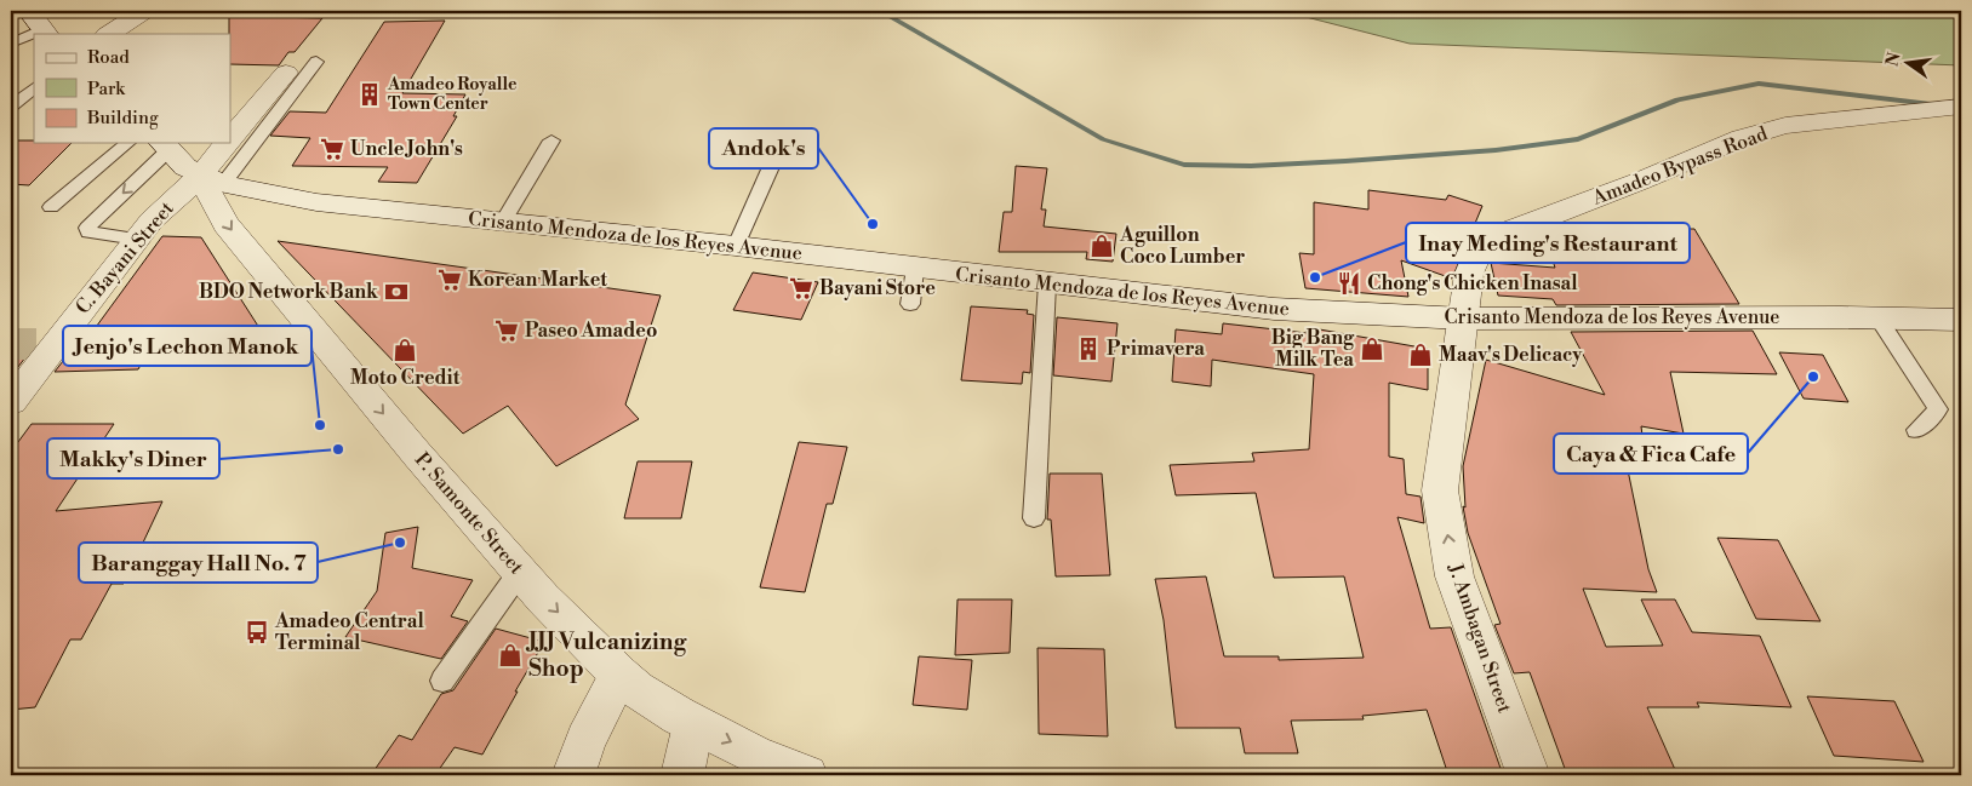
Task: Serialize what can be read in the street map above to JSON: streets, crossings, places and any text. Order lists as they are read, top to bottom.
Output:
{
  "streets": {
    "street": [
      "Amadeo Bypass Road",
      "Crisanto Mendoza de los Reyes Avenue",
      "C. Bayani Street",
      "P. Samonte Street",
      "J. Ambagan Street"
    ]
  },
  "crossings": [
    ["Amadeo Bypass Road", "Crisanto Mendoza de los Reyes Avenue"],
    ["Amadeo Bypass Road", "J. Ambagan Street"],
    ["Crisanto Mendoza de los Reyes Avenue", "C. Bayani Street"],
    ["Crisanto Mendoza de los Reyes Avenue", "P. Samonte Street"],
    ["Crisanto Mendoza de los Reyes Avenue", "J. Ambagan Street"],
    ["C. Bayani Street", "P. Samonte Street"]
  ],
  "one_way": ["P. Samonte Street", "J. Ambagan Street"],
  "places": {
    "building": ["Amadeo Royalle Town Center", "Primavera"],
    "supermarket": [
      "Uncle John's",
      "Korean Market",
      "Bayani Store",
      "Paseo Amadeo"
    ],
    "other": [
      "Andok's",
      "Inay Meding's Restaurant",
      "Caya & Fica Cafe",
      "Jenjo's Lechon Manok",
      "Makky's Diner",
      "Baranggay Hall No. 7"
    ],
    "shop": [
      "Aguillon Coco Lumber",
      "Big Bang Milk Tea",
      "Moto Credit",
      "Maav's Delicacy",
      "JJJ Vulcanizing Shop"
    ],
    "restaurant": ["Chong's Chicken Inasal"],
    "bank": ["BDO Network Bank"],
    "bus stop": ["Amadeo Central Terminal"]
  },
  "legend": ["Road", "Park", "Building"],
  "north": "left"
}
